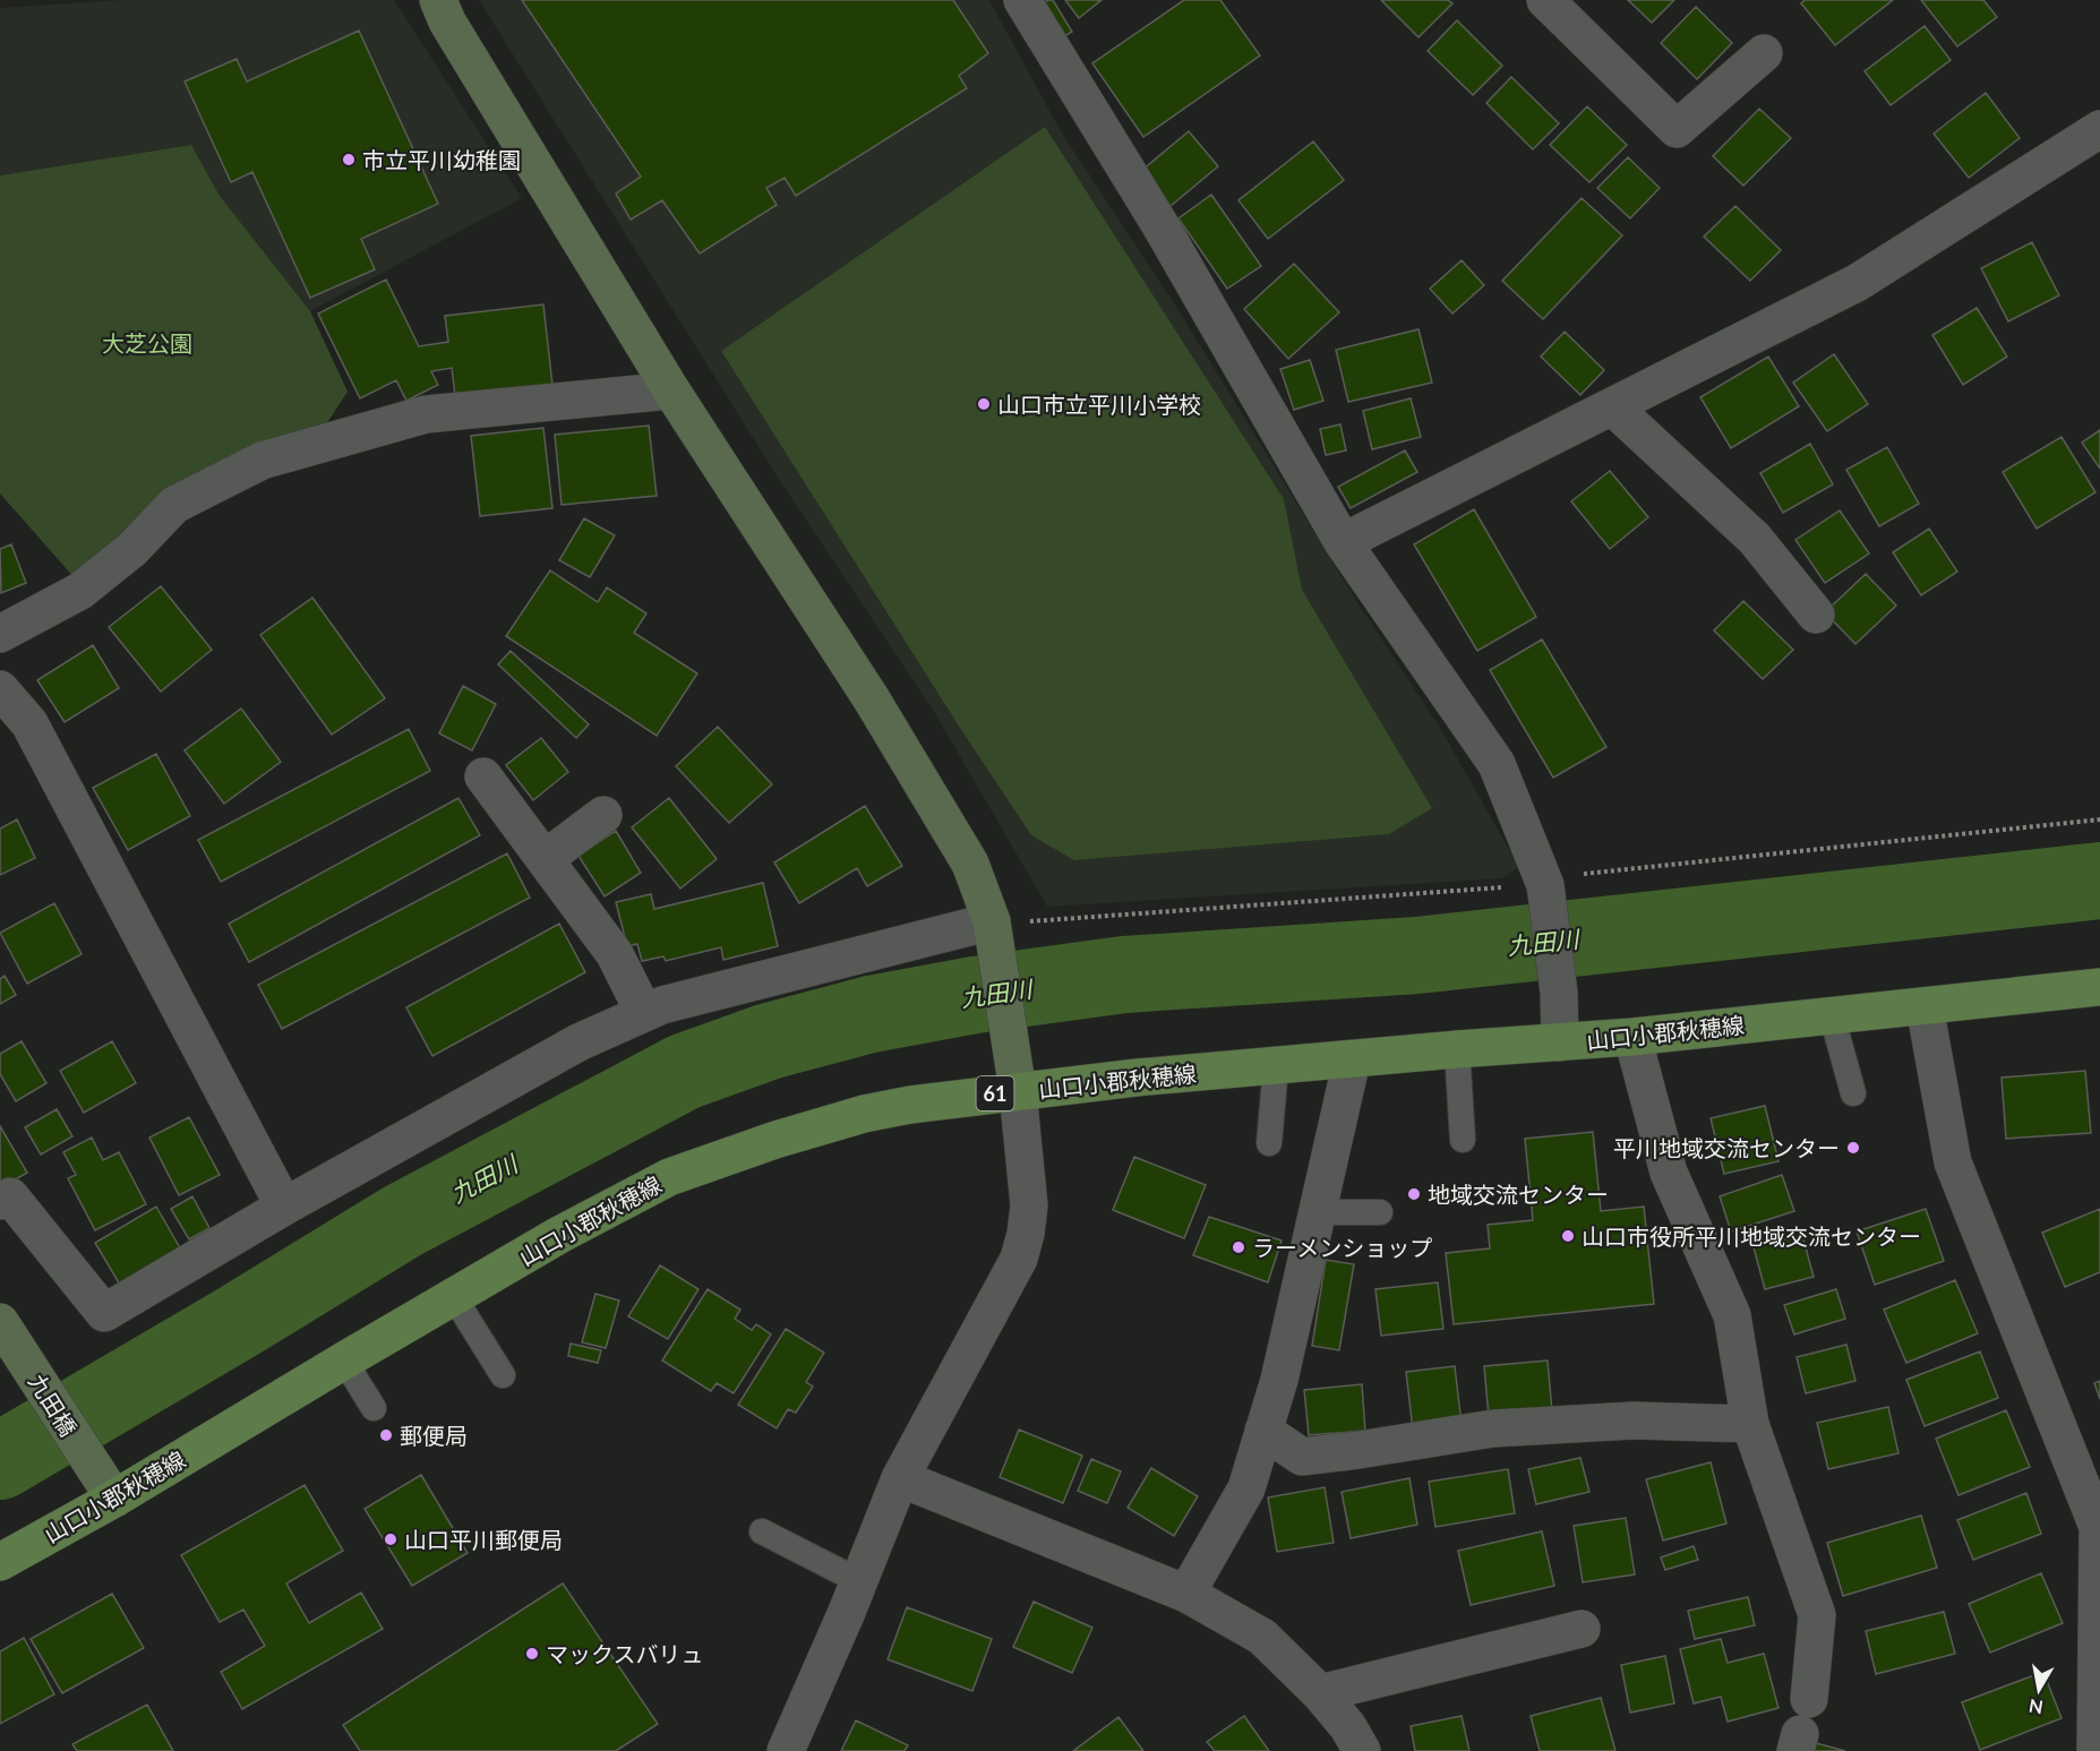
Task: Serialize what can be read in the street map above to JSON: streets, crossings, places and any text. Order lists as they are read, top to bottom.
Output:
{
  "streets": {
    "main road": ["山口小郡秋穂線", "61"],
    "street": ["九田橋"]
  },
  "crossings": [
    ["山口小郡秋穂線", "九田橋"]
  ],
  "water": ["九田川"],
  "parks": ["大芝公園"],
  "places": [
    "市立平川幼稚園",
    "山口市立平川小学校",
    "平川地域交流センター",
    "地域交流センター",
    "山口市役所平川地域交流センター",
    "ラーメンショップ",
    "郵便局",
    "山口平川郵便局",
    "マックスバリュ"
  ],
  "north": "bottom"
}
